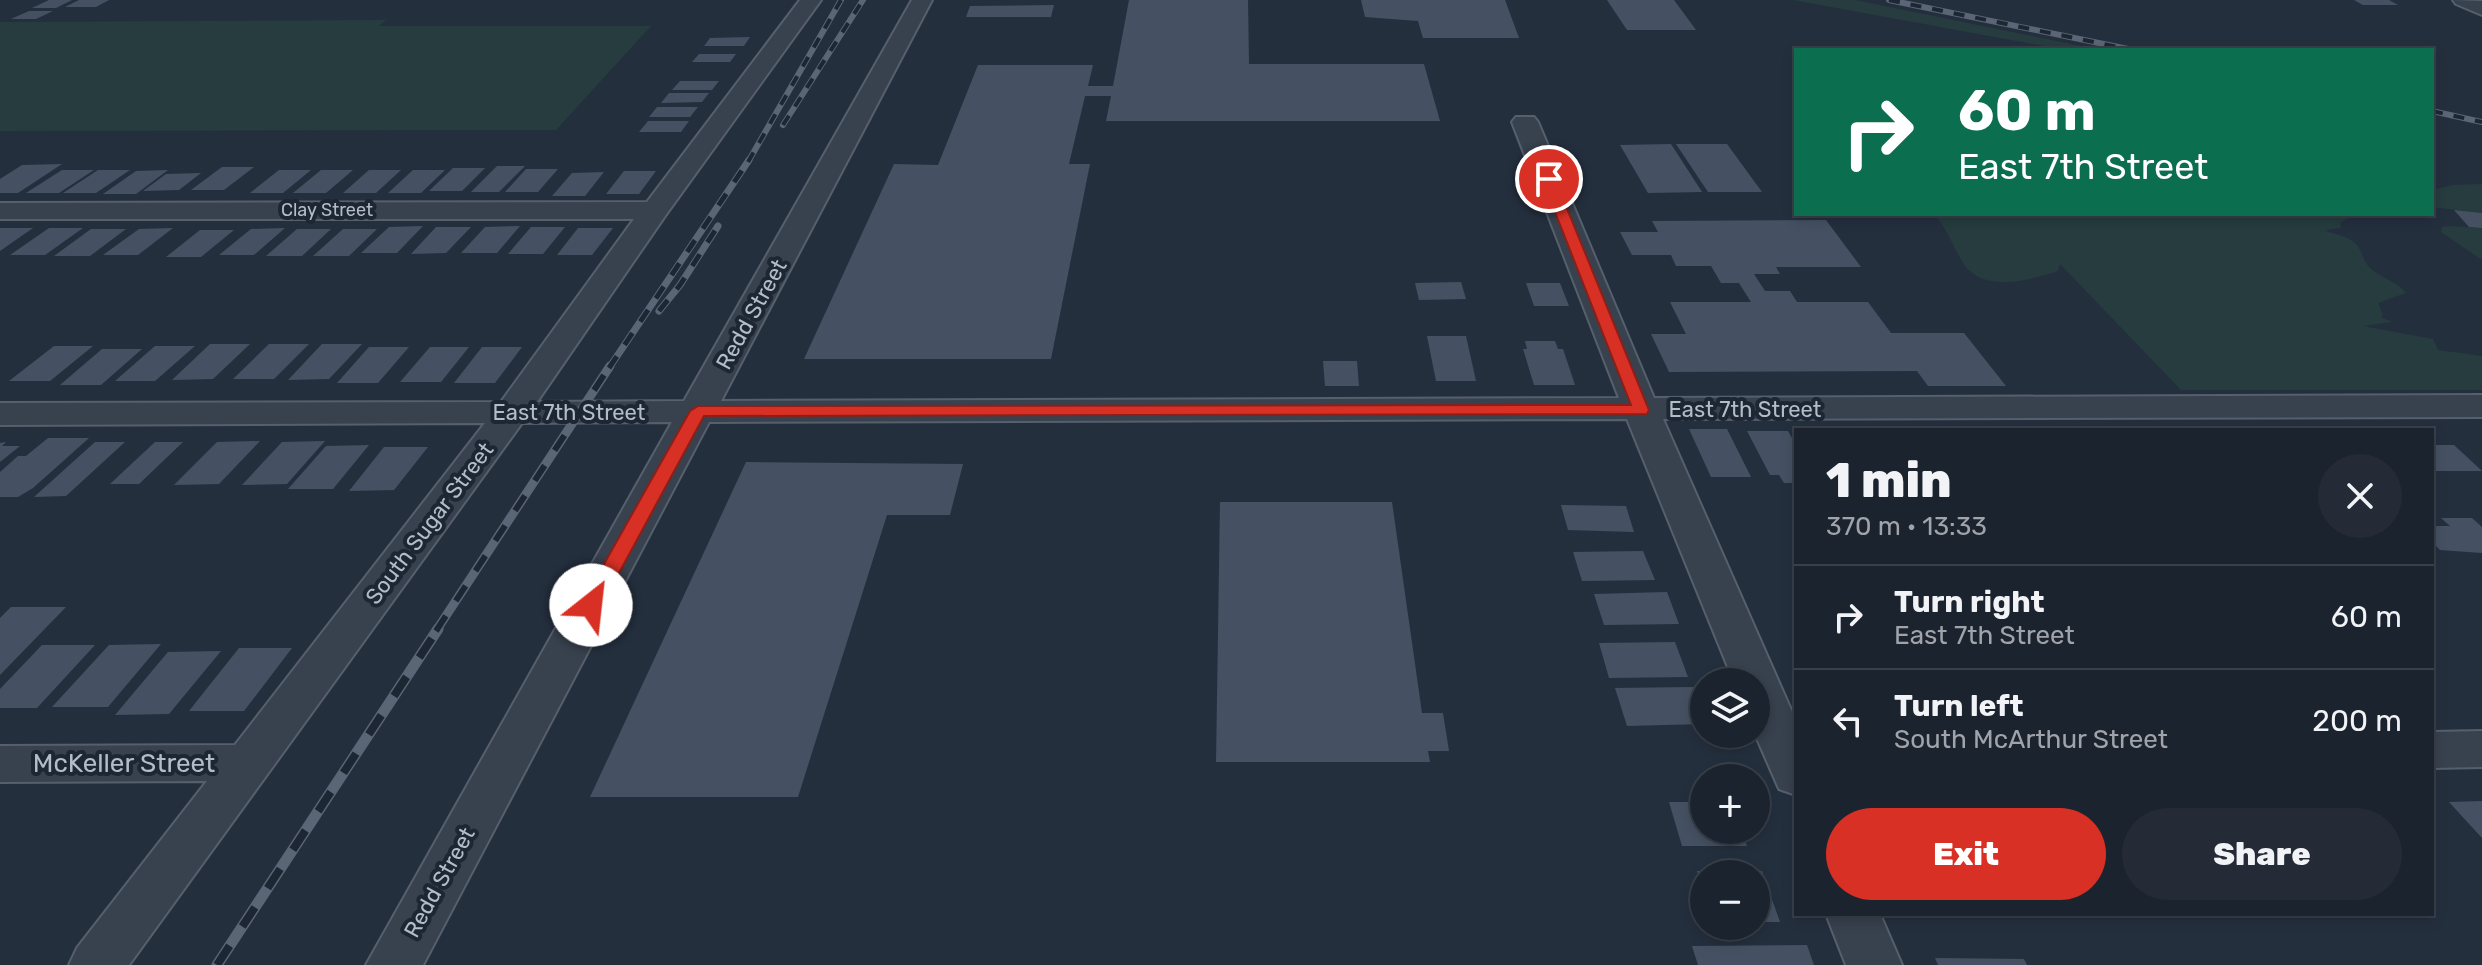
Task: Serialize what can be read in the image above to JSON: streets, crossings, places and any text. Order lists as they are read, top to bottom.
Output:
{
  "streets": {
    "street": [
      "Clay Street",
      "Redd Street",
      "East 7th Street",
      "South Sugar Street",
      "McKeller Street"
    ]
  },
  "crossings": [
    ["Clay Street", "South Sugar Street"],
    ["Redd Street", "East 7th Street"],
    ["East 7th Street", "South Sugar Street"],
    ["South Sugar Street", "McKeller Street"]
  ],
  "page": {
    "turn": ["60 m", "East 7th Street"],
    "heading": ["1 min", "370 m · 13:33"],
    "list": [
      {
        "name": "Turn right",
        "note": "East 7th Street",
        "value": "60 m"
      },
      {
        "name": "Turn left",
        "note": "South McArthur Street",
        "value": "200 m"
      }
    ],
    "map_buttons": ["+", "−"],
    "buttons": ["Exit", "Share"]
  }
}
